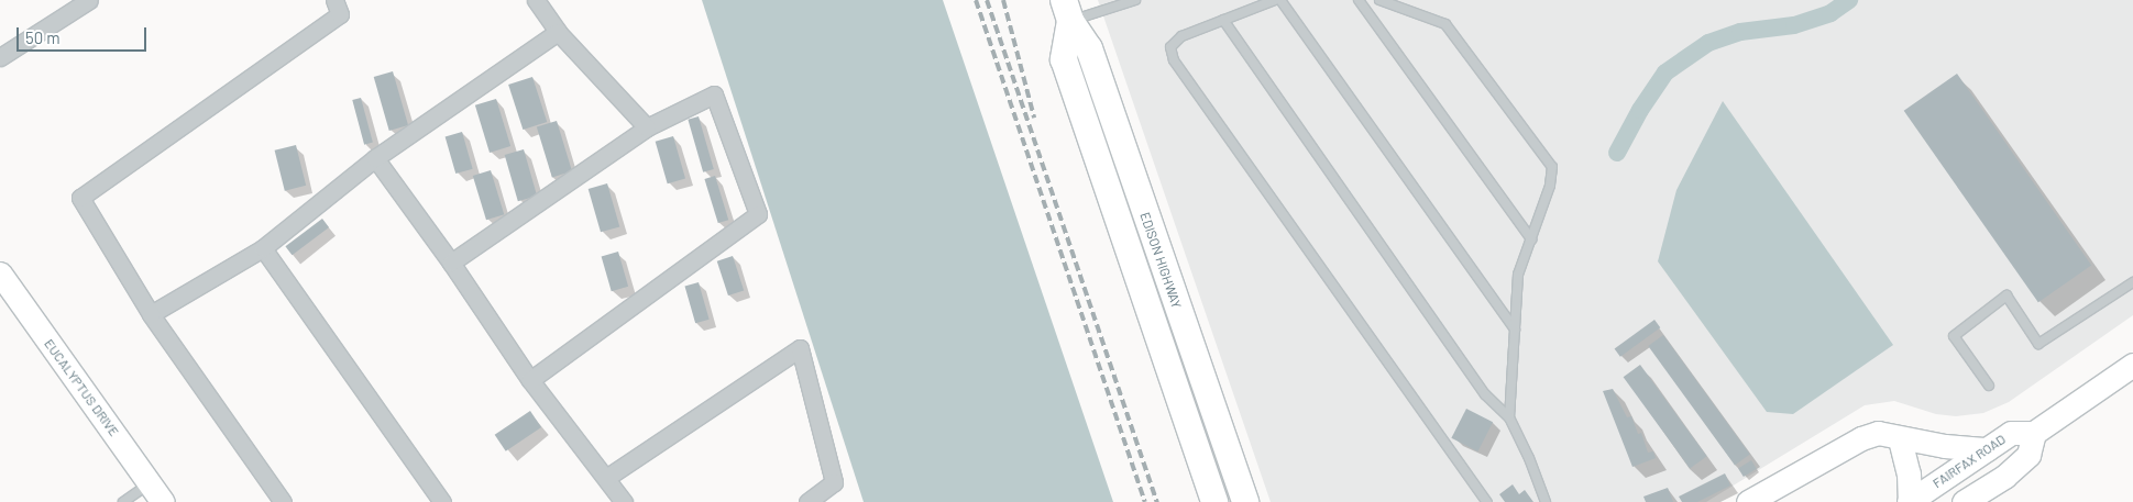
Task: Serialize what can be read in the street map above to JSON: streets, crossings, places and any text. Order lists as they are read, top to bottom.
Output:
{
  "streets": {
    "main road": ["EDISON HIGHWAY", "EUCALYPTUS DRIVE", "FAIRFAX ROAD"]
  },
  "scale_bar": "50 m"
}
